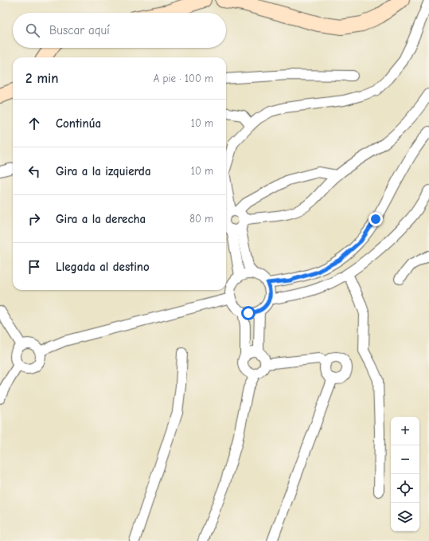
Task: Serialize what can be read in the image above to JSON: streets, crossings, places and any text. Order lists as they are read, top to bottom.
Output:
{
  "page": {
    "search": "Buscar aquí",
    "heading": ["2 min", "A pie · 100 m"],
    "list": [
      ["Continúa", "10 m"],
      ["Gira a la izquierda", "10 m"],
      ["Gira a la derecha", "80 m"],
      "Llegada al destino"
    ],
    "map_buttons": ["+", "−"]
  }
}
